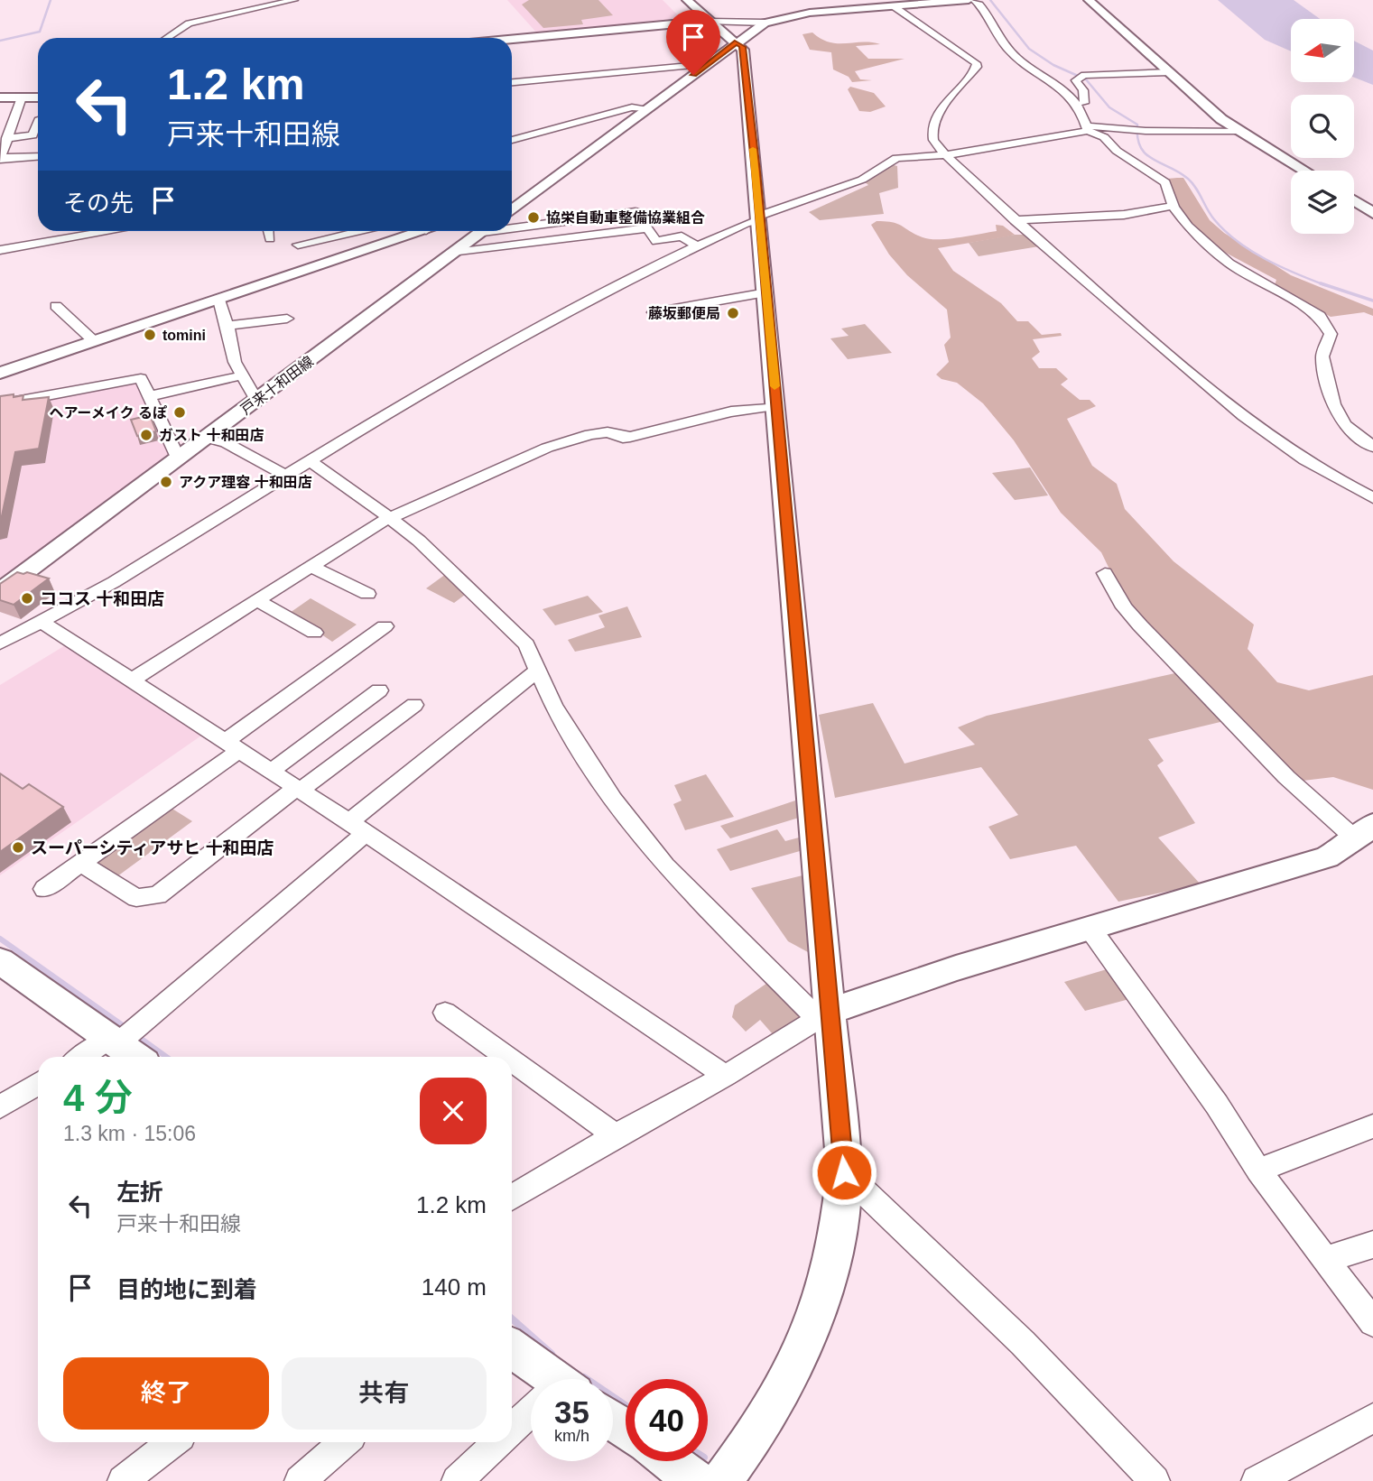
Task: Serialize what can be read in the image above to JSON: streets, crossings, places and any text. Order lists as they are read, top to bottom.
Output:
{
  "streets": {
    "street": ["戸来十和田線"]
  },
  "places": [
    "協栄自動車整備協業組合",
    "藤坂郵便局",
    "tomini",
    "ヘアーメイク るぽ",
    "ガスト 十和田店",
    "アクア理容 十和田店",
    "ココス 十和田店",
    "スーパーシティアサヒ 十和田店"
  ],
  "north": "left",
  "page": {
    "turn": ["1.2 km", "戸来十和田線"],
    "then": "その先",
    "heading": ["4 分", "1.3 km · 15:06"],
    "list": [
      {
        "name": "左折",
        "note": "戸来十和田線",
        "value": "1.2 km"
      },
      {
        "name": "目的地に到着",
        "value": "140 m"
      }
    ],
    "buttons": ["終了", "共有"],
    "speed": "35 km/h",
    "limit": "40"
  }
}
